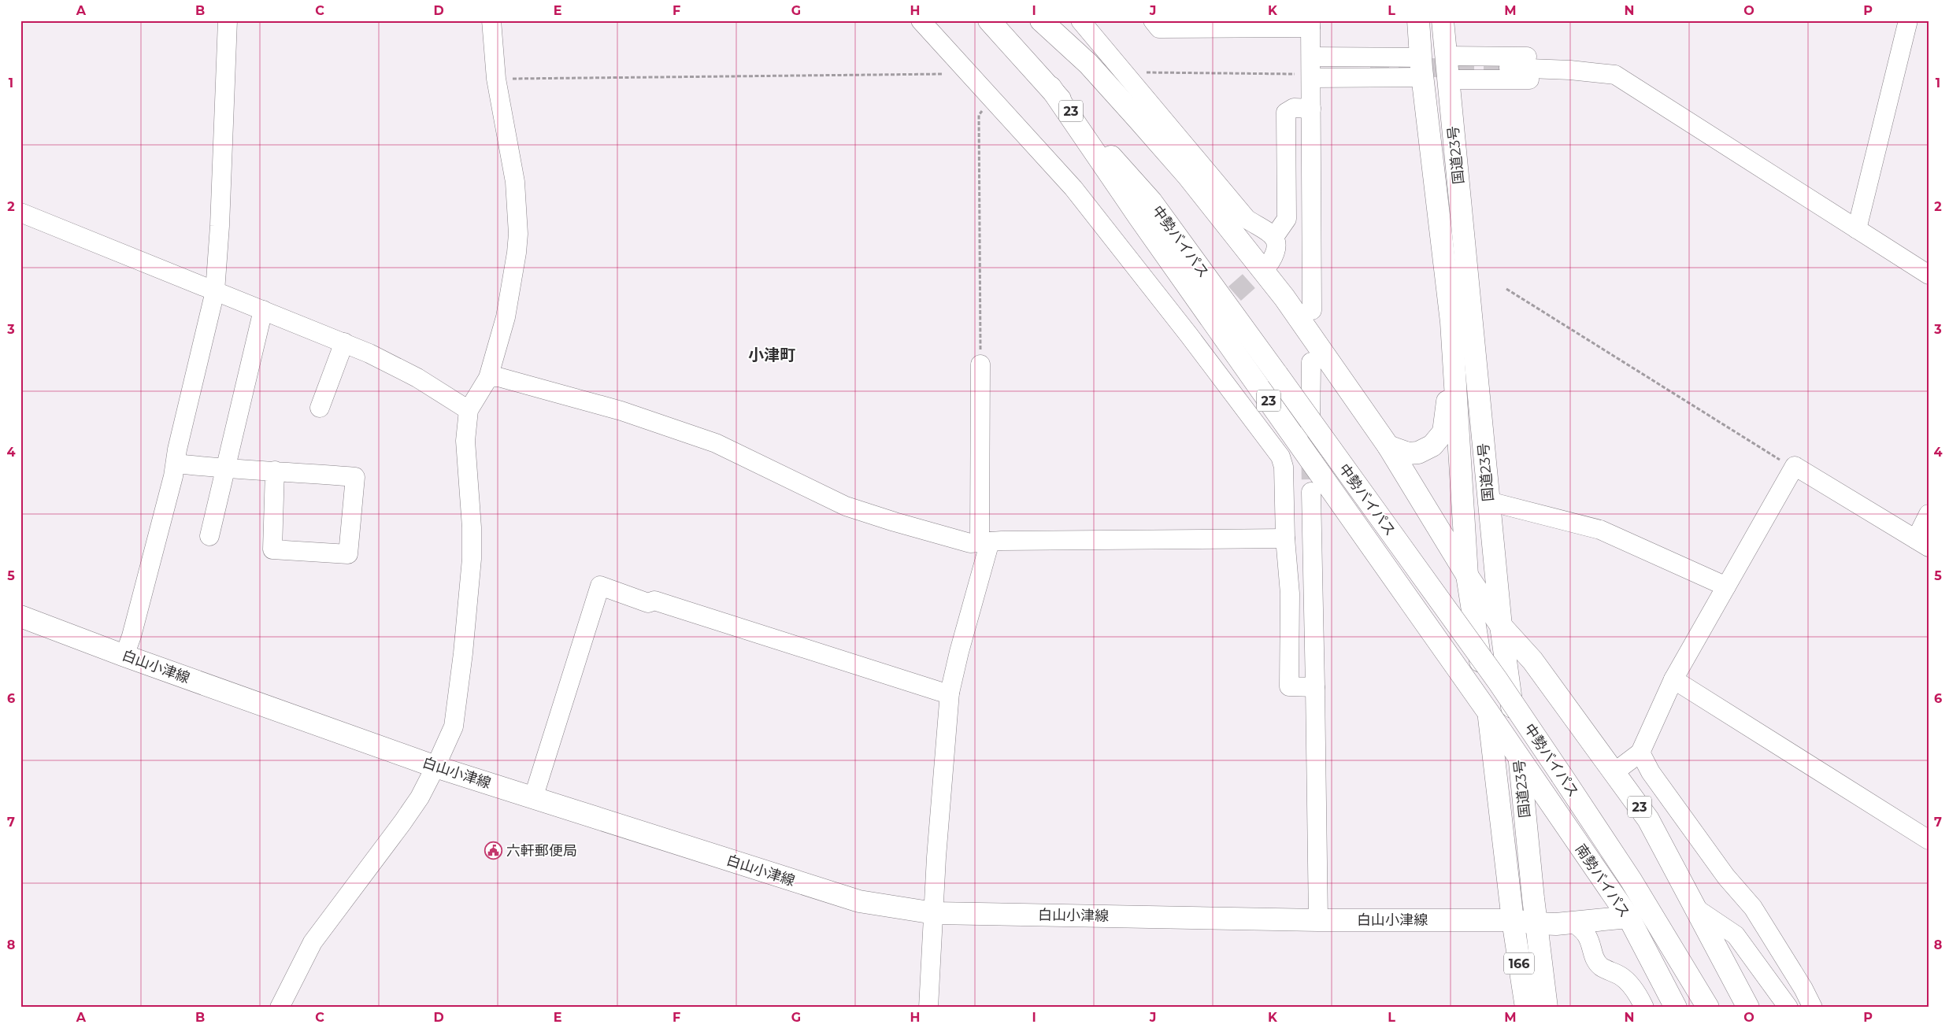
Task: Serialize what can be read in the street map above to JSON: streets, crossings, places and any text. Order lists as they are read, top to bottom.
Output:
{
  "streets": {
    "main road": [
      "23",
      "国道23号",
      "中勢バイパス",
      "白山小津線",
      "南勢バイパス",
      "166"
    ]
  },
  "crossings": [
    ["23", "国道23号"],
    ["23", "中勢バイパス"],
    ["23", "南勢バイパス"],
    ["国道23号", "白山小津線"],
    ["国道23号", "南勢バイパス"],
    ["国道23号", "166"],
    ["白山小津線", "南勢バイパス"],
    ["白山小津線", "166"]
  ],
  "districts": ["小津町"],
  "places": {
    "public building": ["六軒郵便局"]
  },
  "grid": {
    "columns": [
      "A",
      "B",
      "C",
      "D",
      "E",
      "F",
      "G",
      "H",
      "I",
      "J",
      "K",
      "L",
      "M",
      "N",
      "O",
      "P"
    ],
    "rows": [
      "1",
      "2",
      "3",
      "4",
      "5",
      "6",
      "7",
      "8"
    ]
  }
}
